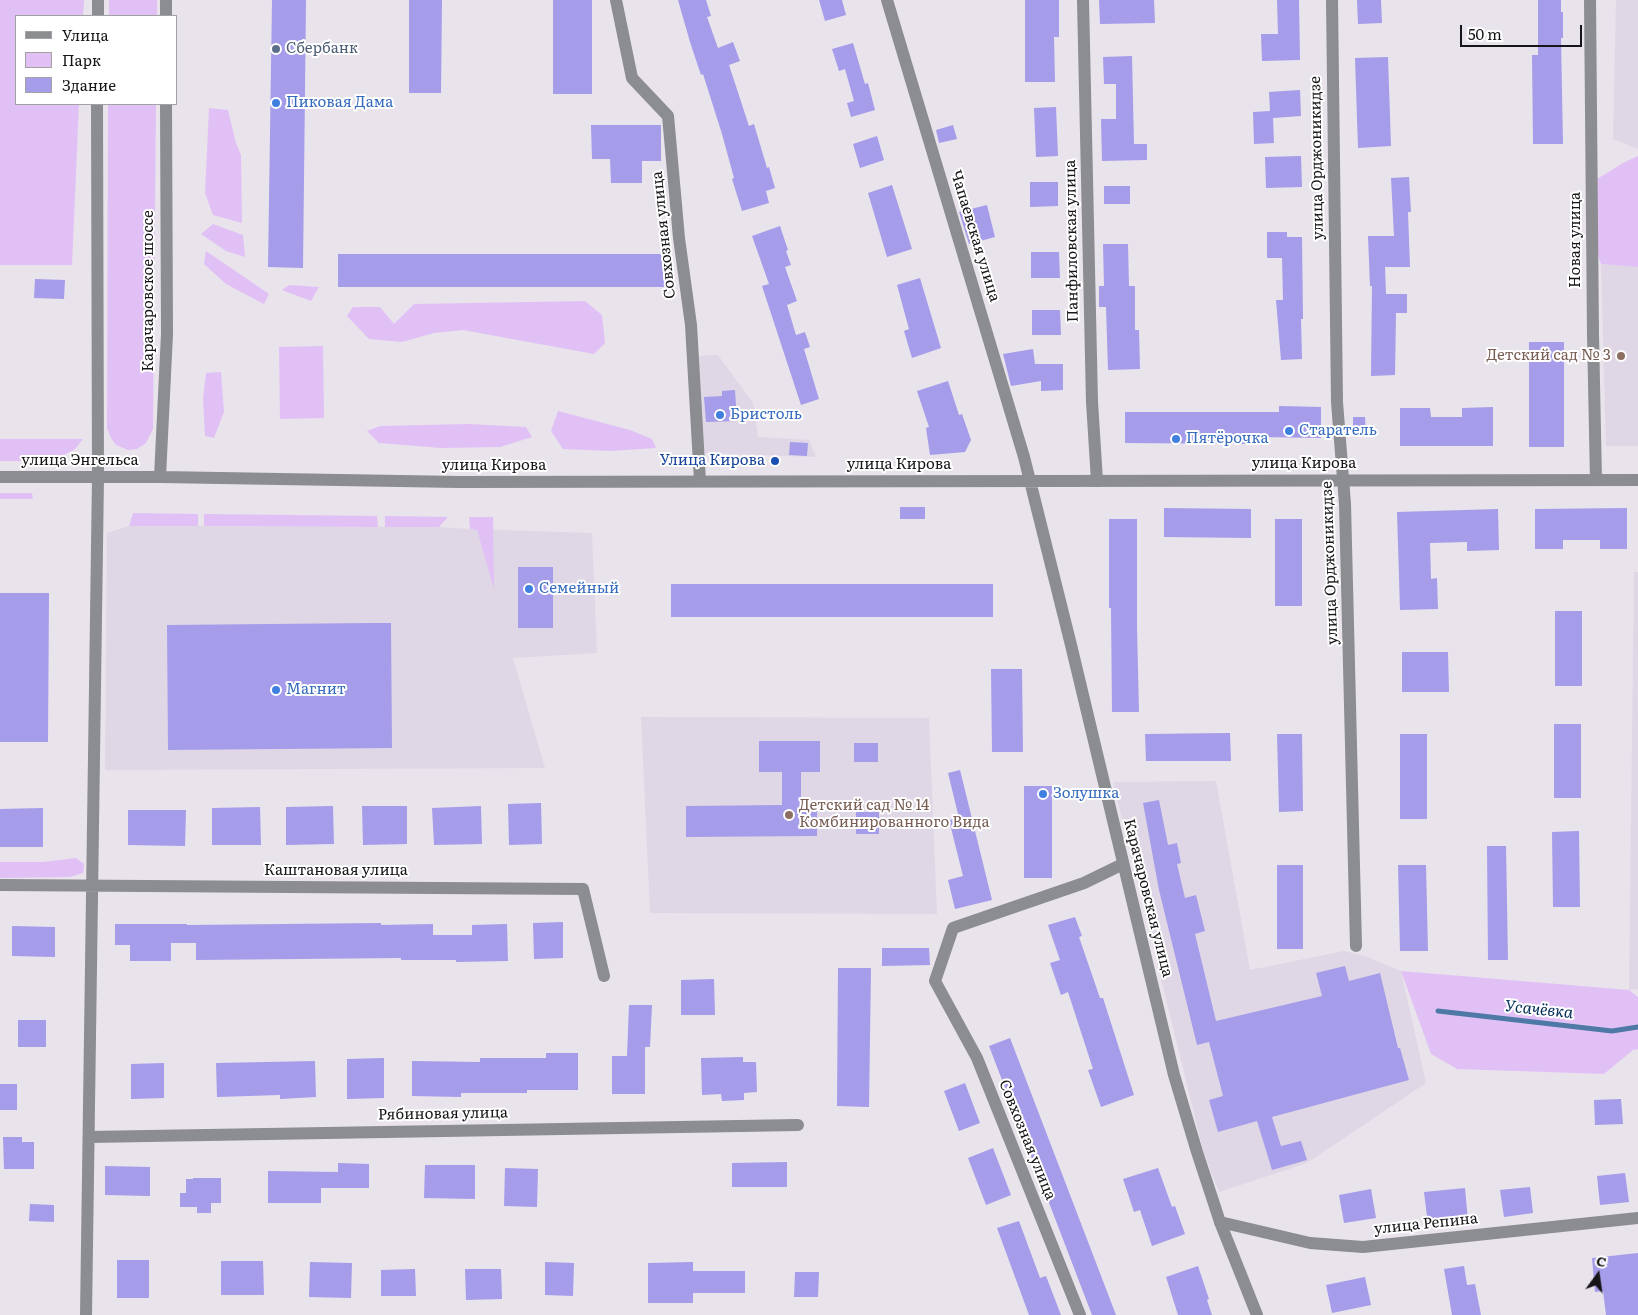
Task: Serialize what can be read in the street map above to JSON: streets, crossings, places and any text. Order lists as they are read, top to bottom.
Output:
{
  "streets": {
    "street": [
      "улица Орджоникидзе",
      "Совхозная улица",
      "Чапаевская улица",
      "Новая улица",
      "Панфиловская улица",
      "Карачаровское шоссе",
      "улица Энгельса",
      "улица Кирова",
      "Каштановая улица",
      "Карачаровская улица",
      "Рябиновая улица",
      "улица Репина"
    ]
  },
  "crossings": [
    ["улица Орджоникидзе", "улица Кирова"],
    ["Совхозная улица", "улица Кирова"],
    ["Совхозная улица", "Карачаровская улица"],
    ["Чапаевская улица", "улица Кирова"],
    ["Чапаевская улица", "Карачаровская улица"],
    ["Новая улица", "улица Кирова"],
    ["Панфиловская улица", "улица Кирова"],
    ["Карачаровское шоссе", "улица Энгельса"],
    ["Карачаровское шоссе", "улица Кирова"],
    ["улица Энгельса", "улица Кирова"],
    ["улица Кирова", "Карачаровская улица"],
    ["Карачаровская улица", "улица Репина"]
  ],
  "water": ["Усачёвка"],
  "places": [
    "Сбербанк",
    "Пиковая Дама",
    "Детский сад № 3",
    "Бристоль",
    "Старатель",
    "Пятёрочка",
    "Улица Кирова",
    "Семейный",
    "Магнит",
    "Золушка",
    "Детский сад № 14 Комбинированного Вида"
  ],
  "legend": ["Улица", "Парк", "Здание"],
  "scale_bar": "50 m",
  "north": "top"
}
